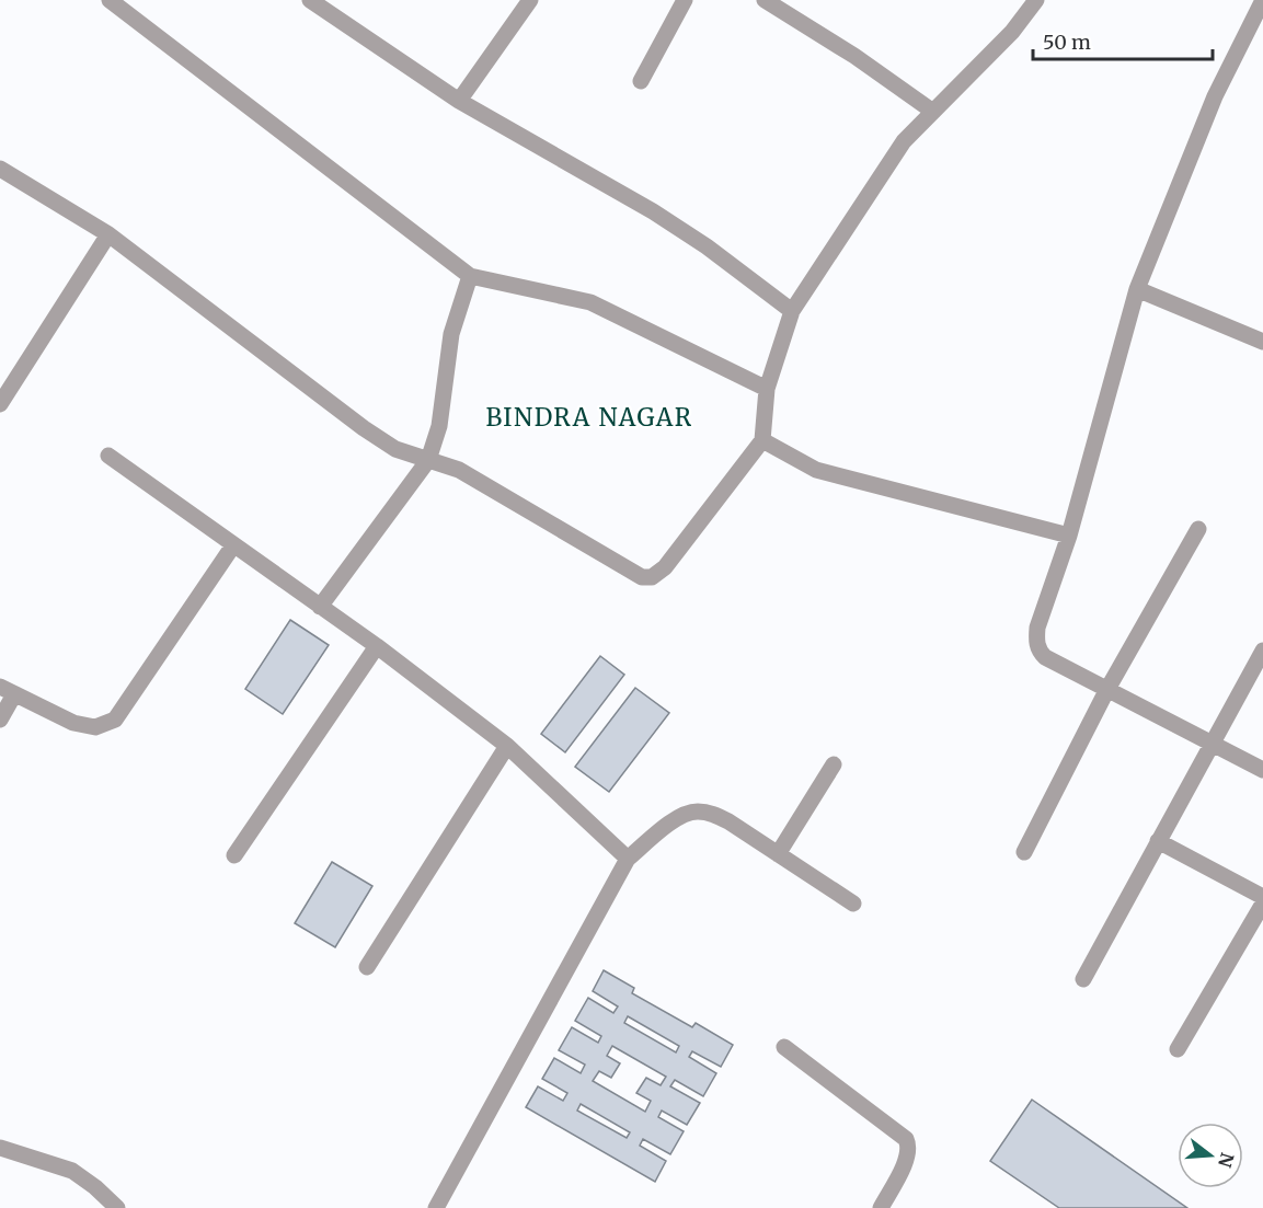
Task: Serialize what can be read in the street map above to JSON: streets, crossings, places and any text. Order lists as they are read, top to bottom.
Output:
{
  "districts": ["BINDRA NAGAR"],
  "scale_bar": "50 m",
  "north": "right"
}
